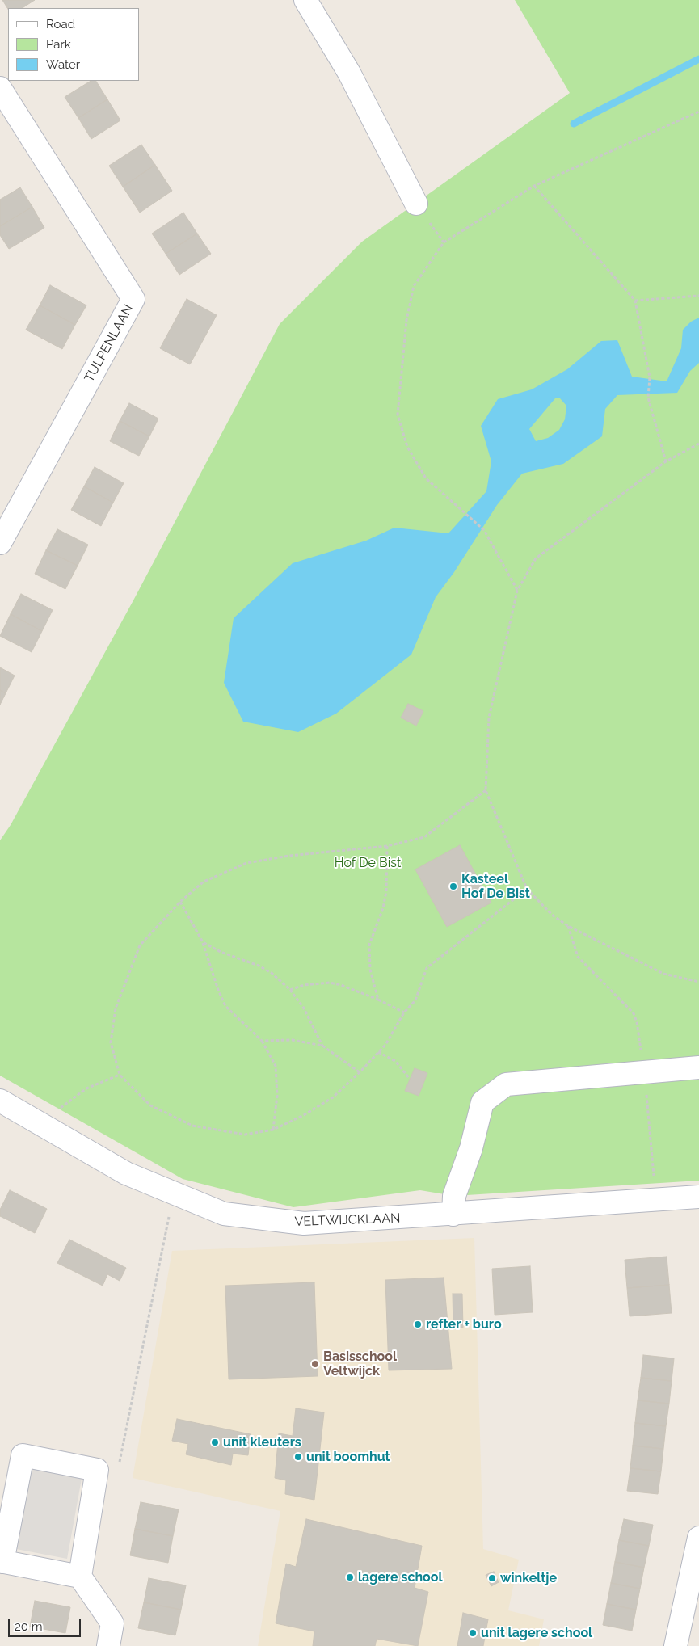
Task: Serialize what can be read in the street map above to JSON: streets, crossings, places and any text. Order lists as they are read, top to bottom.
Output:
{
  "streets": {
    "street": ["TULPENLAAN", "VELTWIJCKLAAN"]
  },
  "parks": ["Hof De Bist"],
  "places": [
    "Kasteel Hof De Bist",
    "refter + buro",
    "Basisschool Veltwijck",
    "unit kleuters",
    "unit boomhut",
    "lagere school",
    "winkeltje",
    "unit lagere school"
  ],
  "legend": ["Road", "Park", "Water"],
  "scale_bar": "20 m"
}
